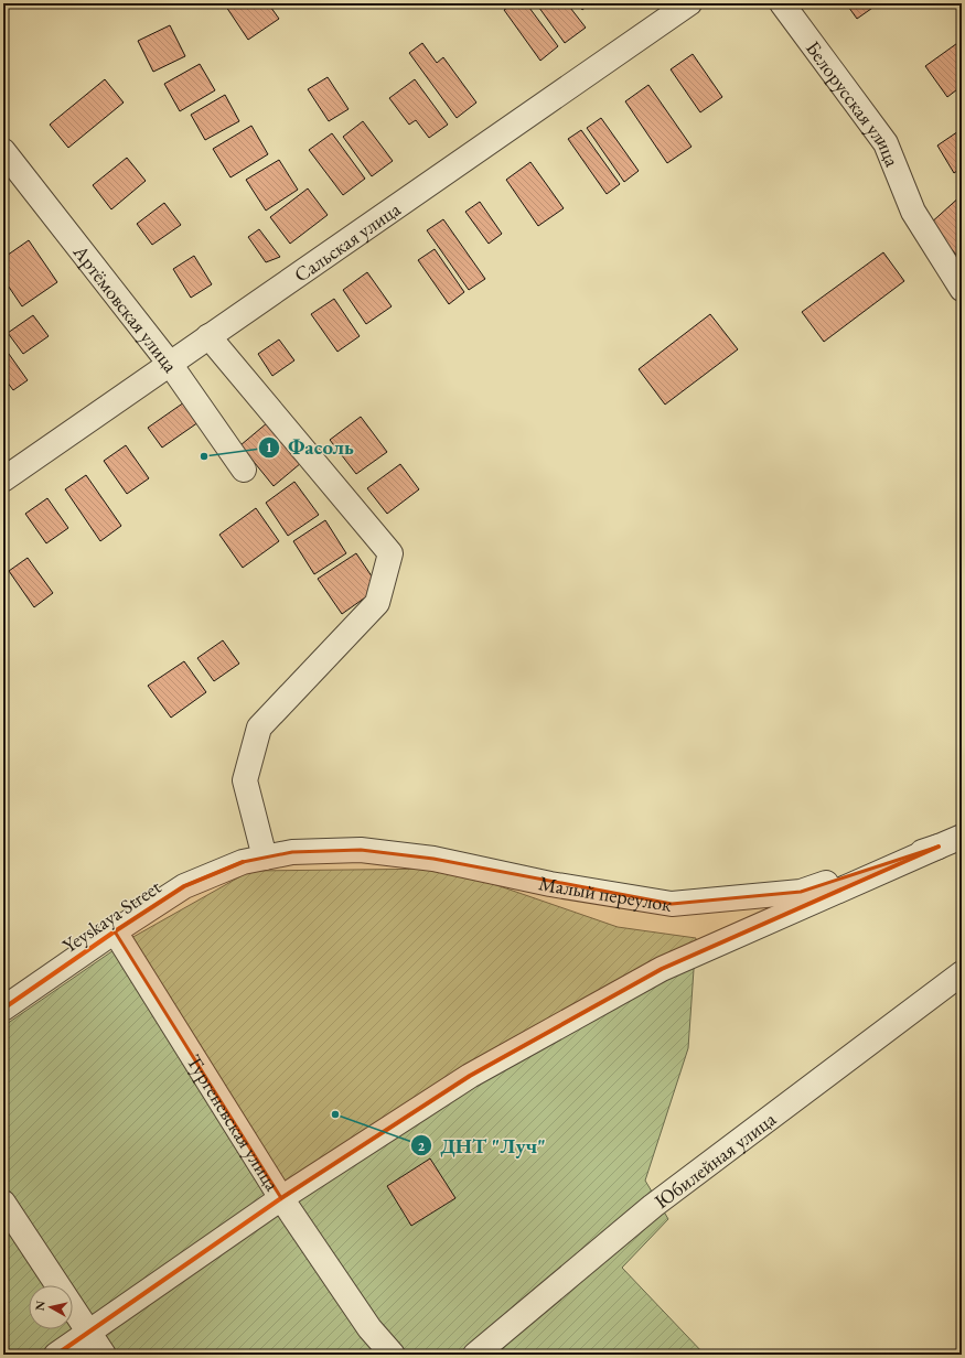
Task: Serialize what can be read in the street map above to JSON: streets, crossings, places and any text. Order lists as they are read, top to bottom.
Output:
{
  "streets": {
    "street": [
      "Белорусская улица",
      "Сальская улица",
      "Артёмовская улица",
      "Малый переулок",
      "Yeyskaya Street",
      "Тургеневская улица",
      "Юбилейная улица"
    ]
  },
  "crossings": [
    ["Сальская улица", "Артёмовская улица"],
    ["Малый переулок", "Yeyskaya Street"],
    ["Yeyskaya Street", "Тургеневская улица"]
  ],
  "places": ["Фасоль", "ДНТ \"Луч\""],
  "north": "left"
}
